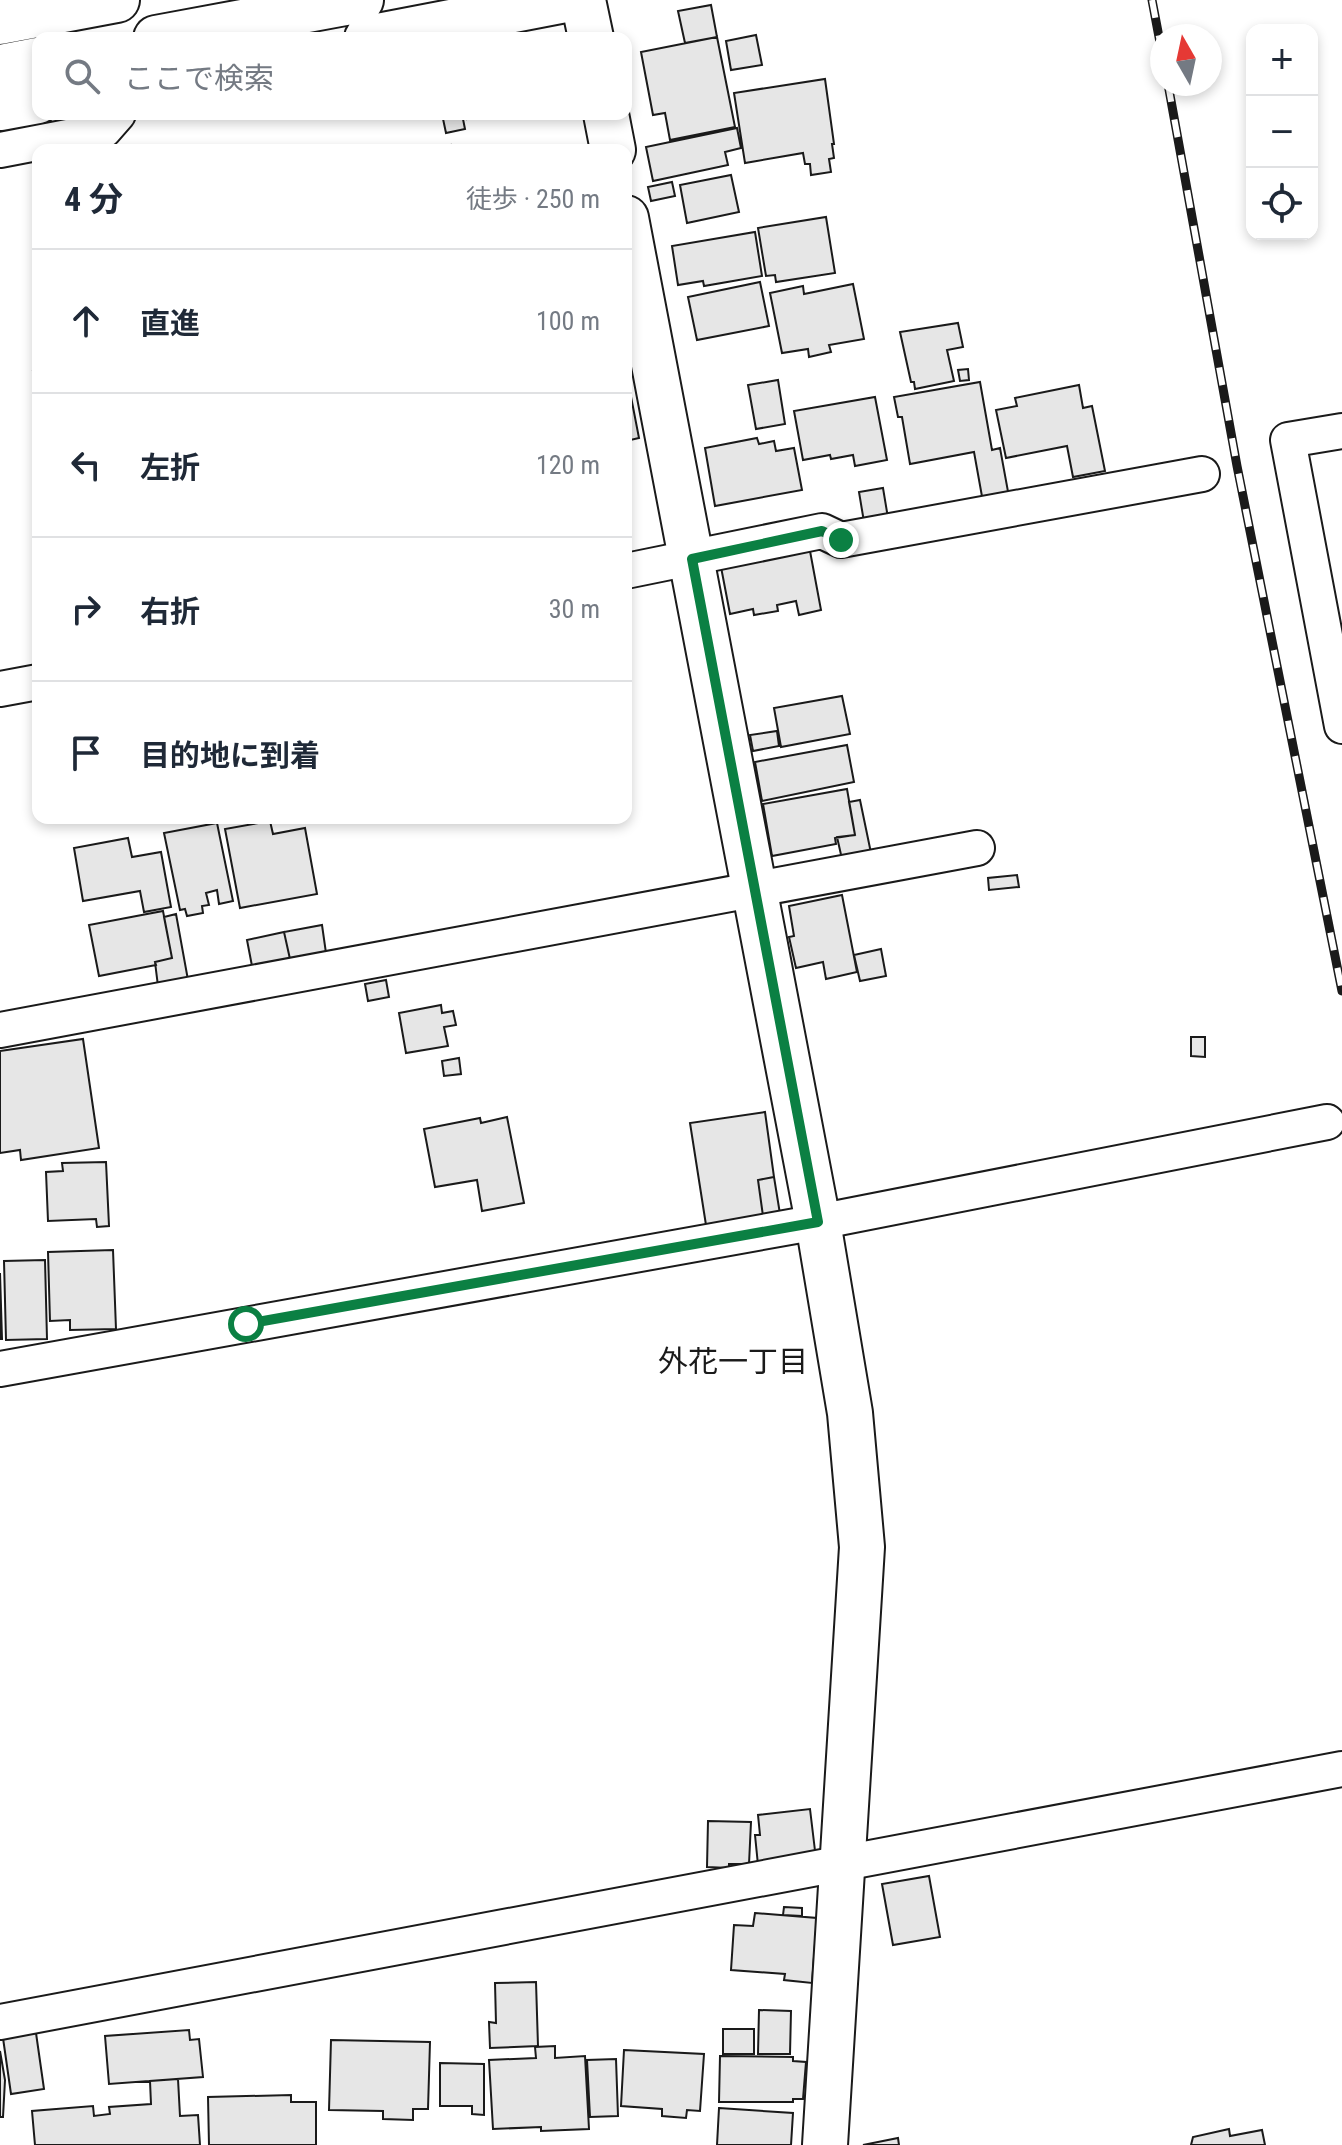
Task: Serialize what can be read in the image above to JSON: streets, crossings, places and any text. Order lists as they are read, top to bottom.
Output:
{
  "districts": ["外花一丁目"],
  "north": "top",
  "page": {
    "map_buttons": ["+", "−"],
    "search": "ここで検索",
    "heading": ["4 分", "徒歩 · 250 m"],
    "list": [
      ["直進", "100 m"],
      ["左折", "120 m"],
      ["右折", "30 m"],
      "目的地に到着"
    ]
  }
}
